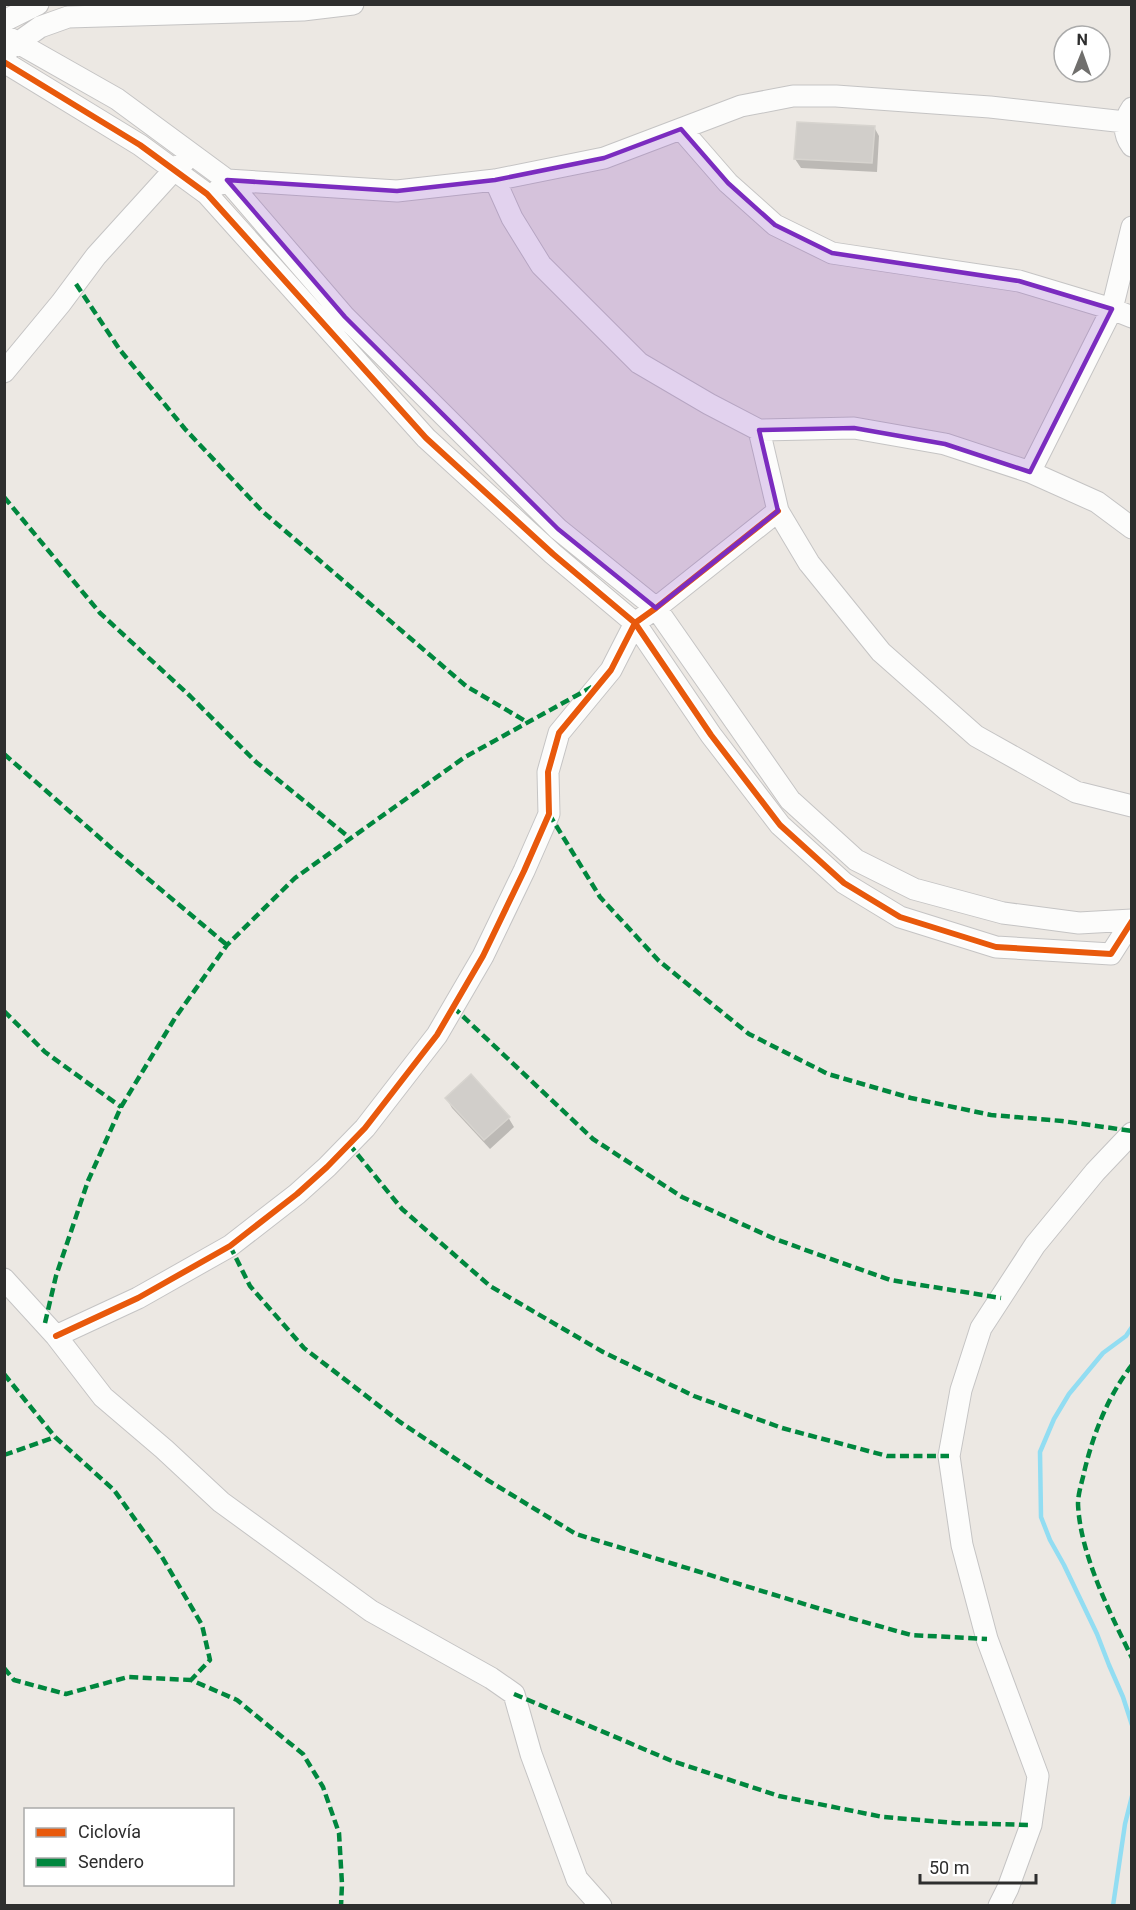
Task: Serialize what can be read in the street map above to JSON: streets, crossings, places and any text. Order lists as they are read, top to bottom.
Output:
{
  "legend": ["Ciclovía", "Sendero"],
  "scale_bar": "50 m",
  "north": "top"
}
